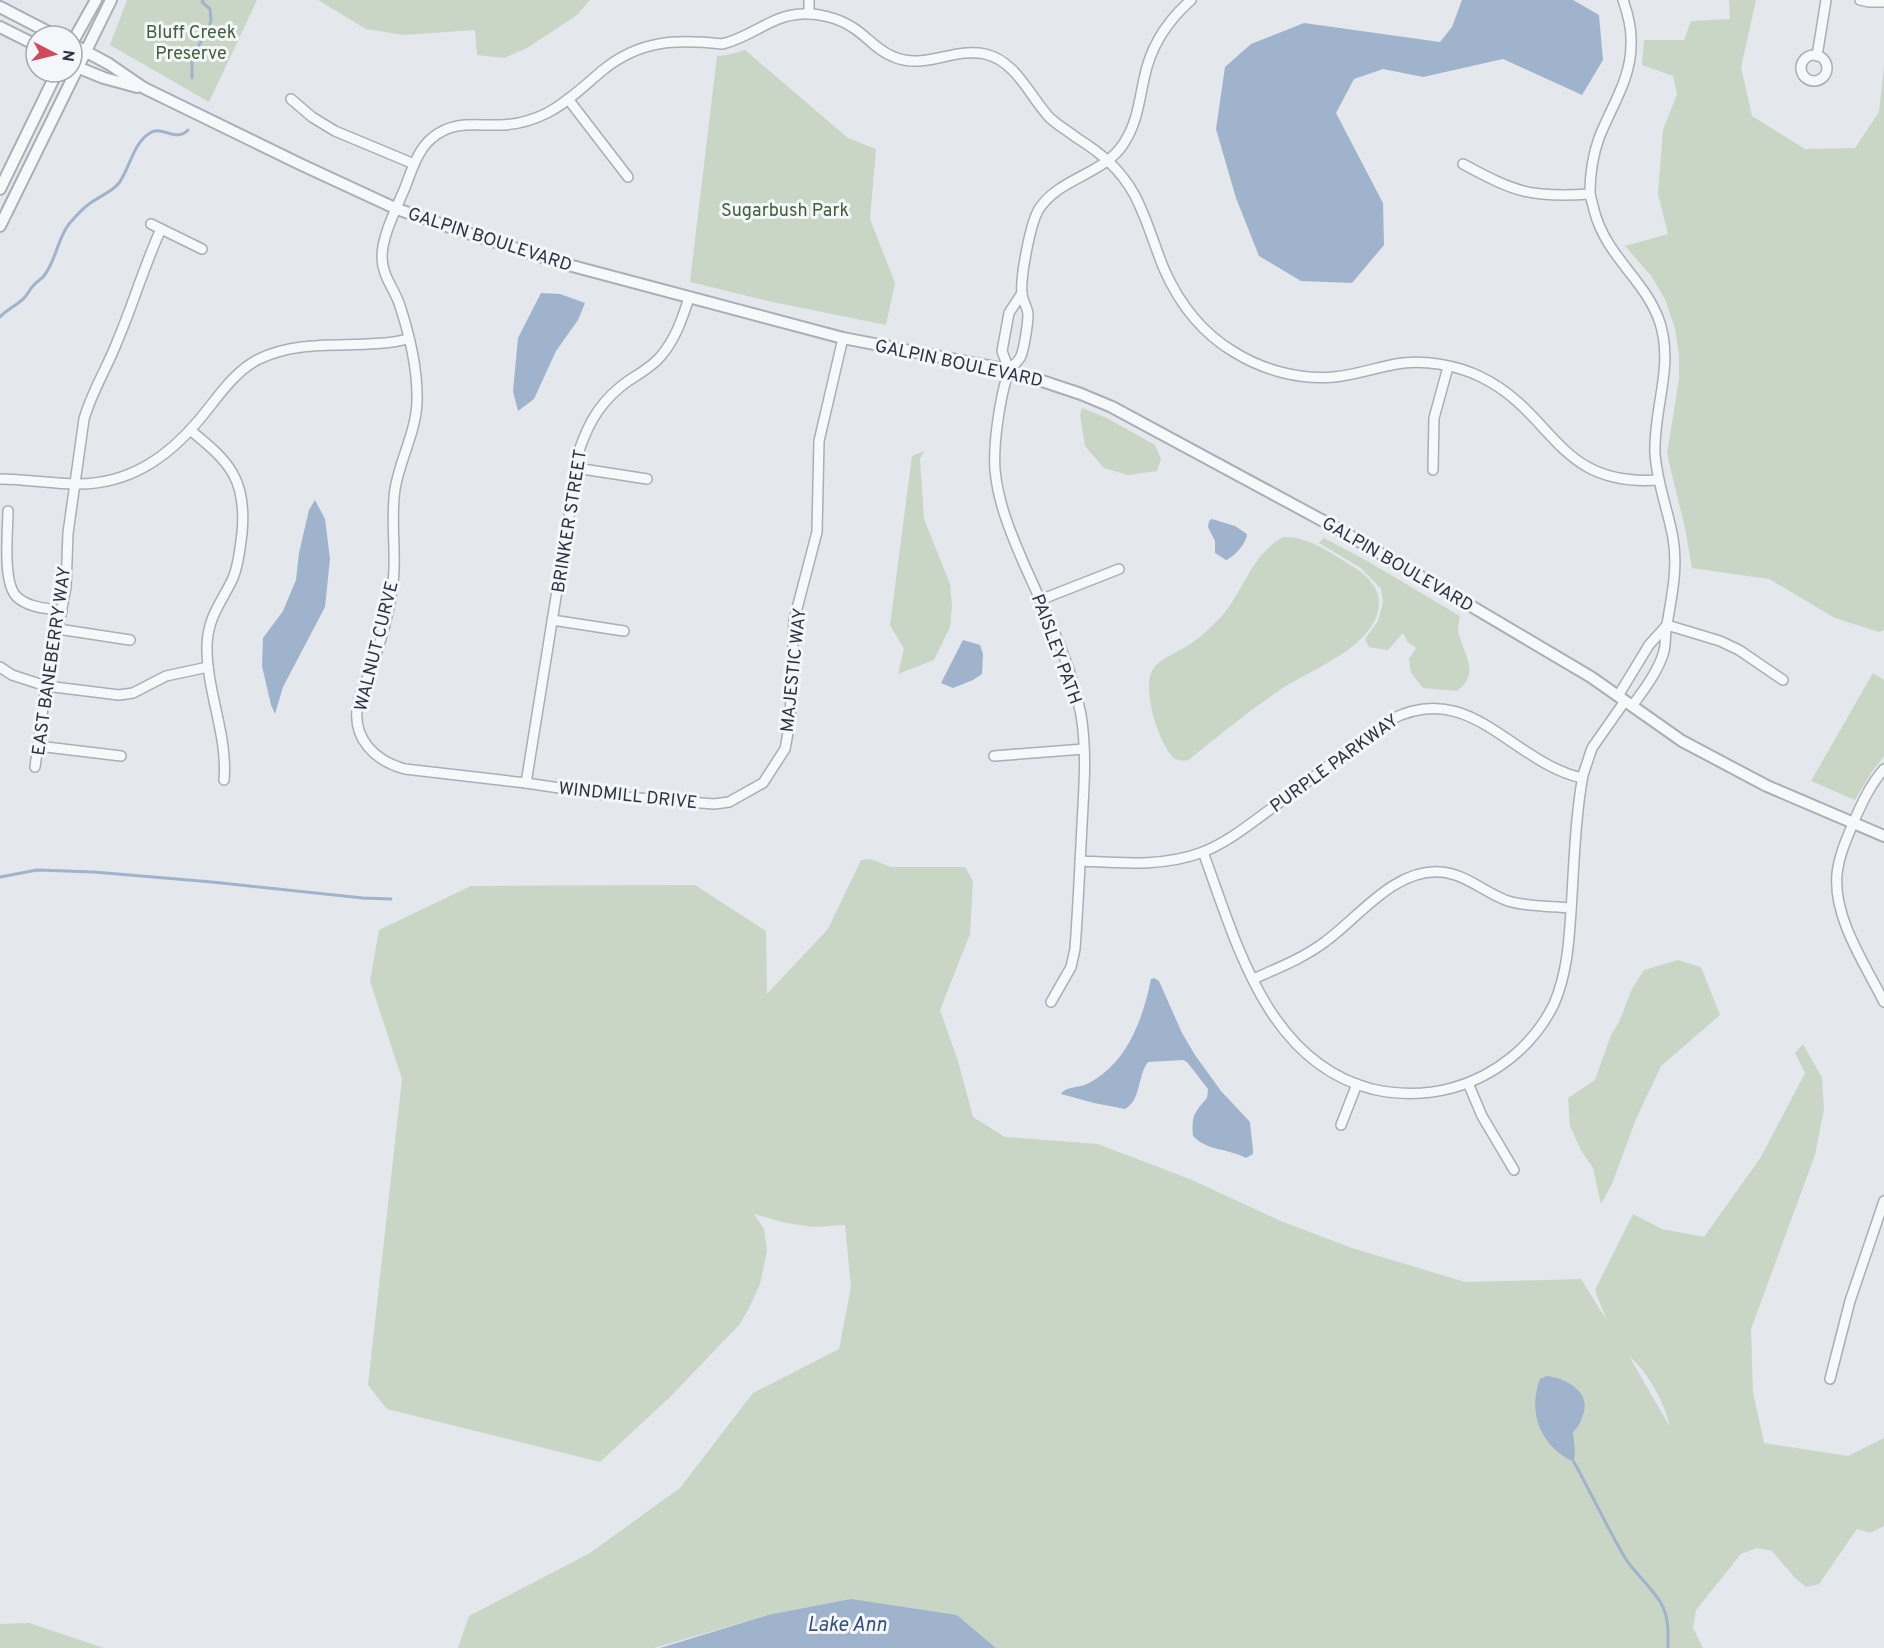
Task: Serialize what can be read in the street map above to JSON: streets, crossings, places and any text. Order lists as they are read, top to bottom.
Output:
{
  "streets": {
    "street": [
      "GALPIN BOULEVARD",
      "BRINKER STREET",
      "WALNUT CURVE",
      "PAISLEY PATH",
      "EAST BANEBERRY WAY",
      "MAJESTIC WAY",
      "PURPLE PARKWAY",
      "WINDMILL DRIVE"
    ]
  },
  "crossings": [
    ["GALPIN BOULEVARD", "BRINKER STREET"],
    ["GALPIN BOULEVARD", "WALNUT CURVE"],
    ["GALPIN BOULEVARD", "PAISLEY PATH"],
    ["GALPIN BOULEVARD", "MAJESTIC WAY"],
    ["BRINKER STREET", "WALNUT CURVE"],
    ["BRINKER STREET", "WINDMILL DRIVE"],
    ["WALNUT CURVE", "WINDMILL DRIVE"],
    ["PAISLEY PATH", "PURPLE PARKWAY"],
    ["MAJESTIC WAY", "WINDMILL DRIVE"]
  ],
  "water": ["Lake Ann"],
  "parks": ["Bluff Creek Preserve", "Sugarbush Park"],
  "north": "right"
}
